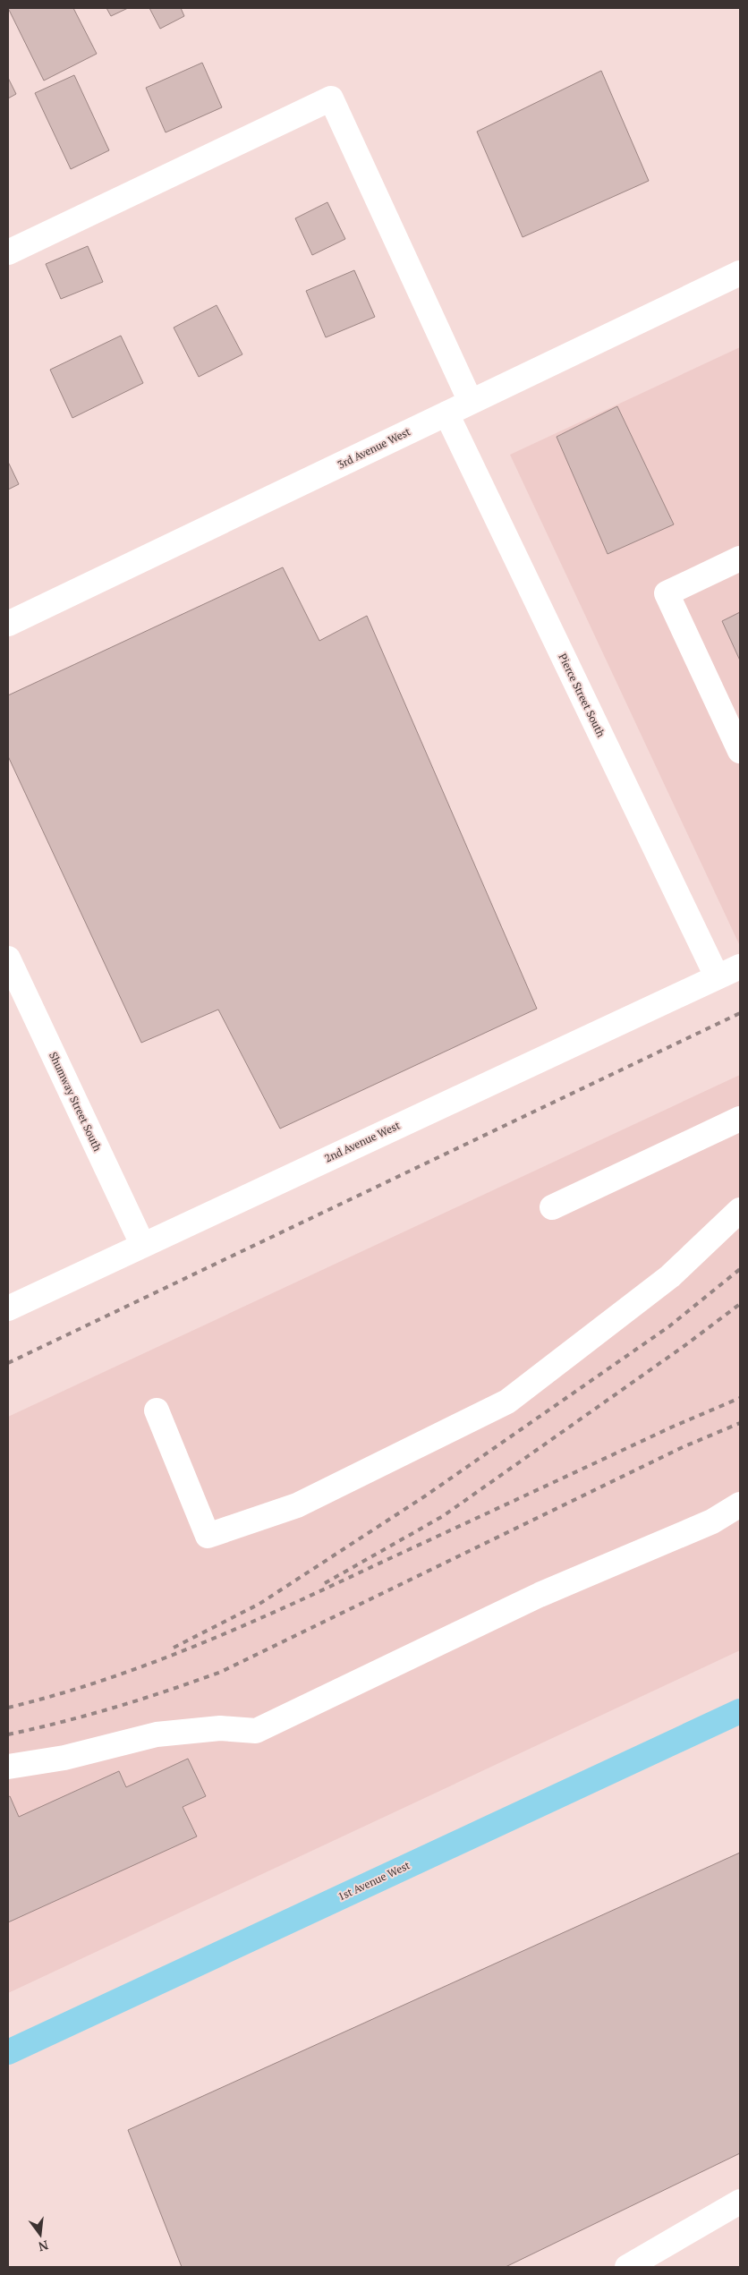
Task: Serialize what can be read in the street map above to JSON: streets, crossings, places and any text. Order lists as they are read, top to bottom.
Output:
{
  "streets": {
    "main road": ["1st Avenue West"],
    "street": [
      "3rd Avenue West",
      "Pierce Street South",
      "Shumway Street South",
      "2nd Avenue West"
    ]
  },
  "crossings": [
    ["3rd Avenue West", "Pierce Street South"],
    ["Pierce Street South", "2nd Avenue West"],
    ["Shumway Street South", "2nd Avenue West"]
  ],
  "north": "bottom"
}
